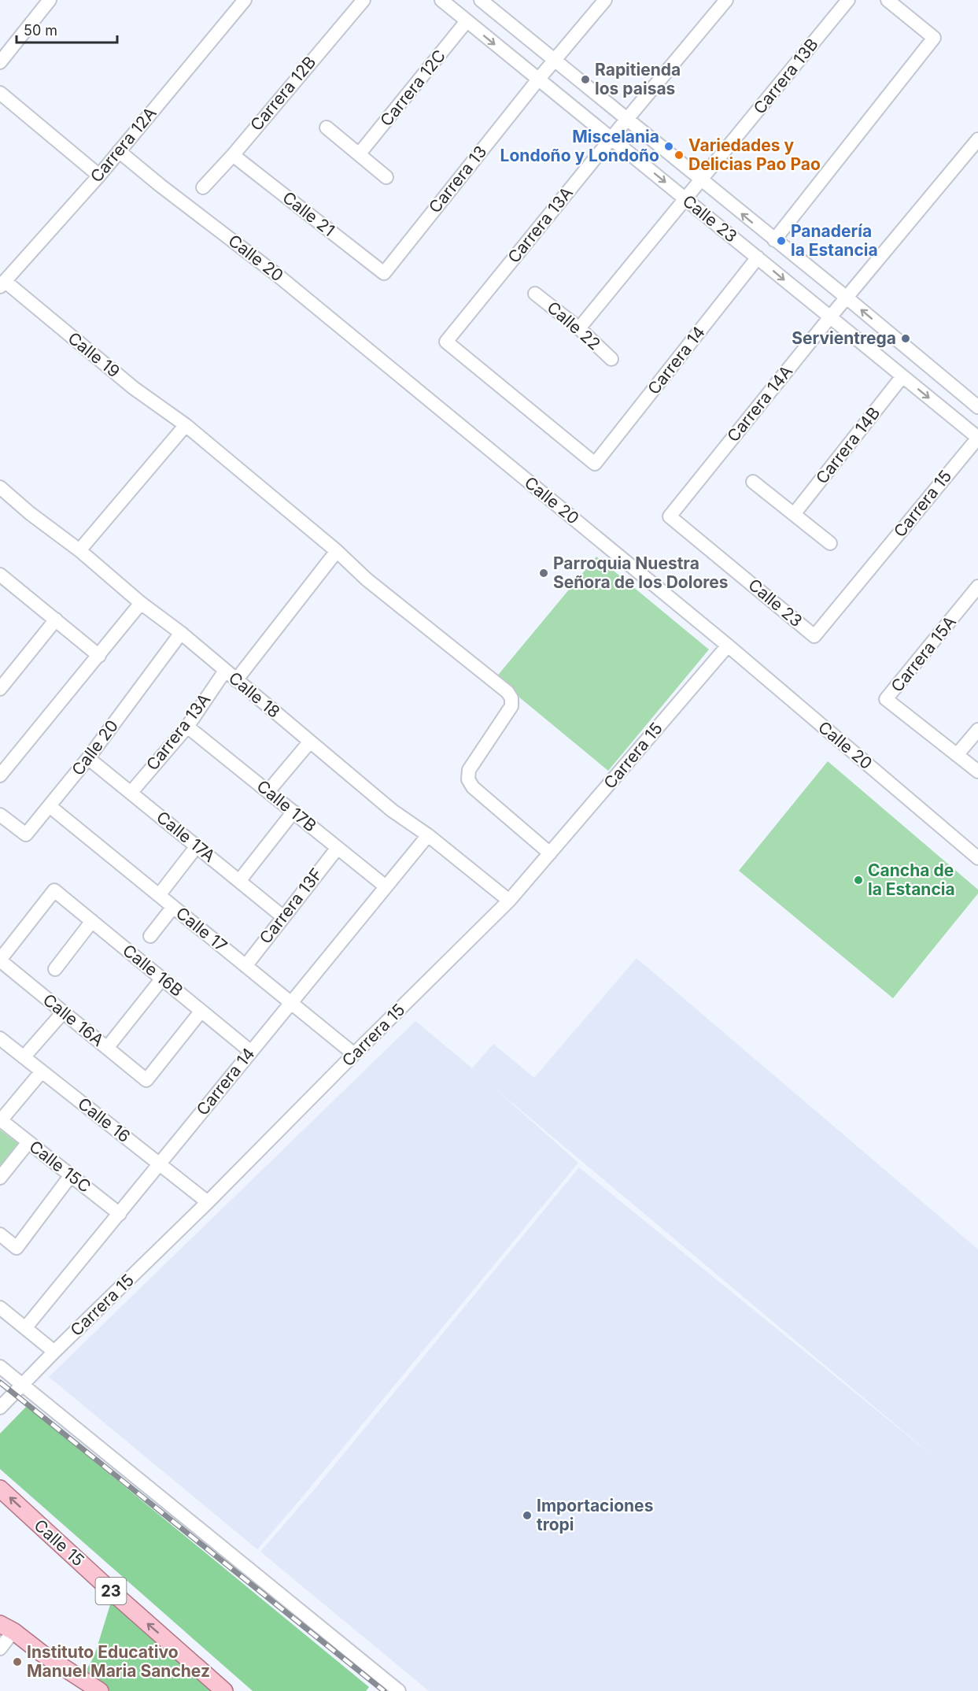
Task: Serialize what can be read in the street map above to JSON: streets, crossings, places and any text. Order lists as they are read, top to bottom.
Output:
{
  "streets": {
    "main road": ["Calle 15", "23"],
    "street": [
      "Carrera 13B",
      "Carrera 12C",
      "Carrera 12B",
      "Carrera 12A",
      "Carrera 13",
      "Calle 21",
      "Calle 23",
      "Carrera 13A",
      "Calle 20",
      "Calle 22",
      "Calle 19",
      "Carrera 14",
      "Carrera 14A",
      "Carrera 14B",
      "Carrera 15",
      "Carrera 15A",
      "Calle 18",
      "Calle 17B",
      "Calle 17A",
      "Carrera 13F",
      "Calle 17",
      "Calle 16B",
      "Calle 16A",
      "Calle 16",
      "Calle 15C"
    ]
  },
  "crossings": [
    ["Carrera 13B", "Calle 23"],
    ["Carrera 13B", "Calle 22"],
    ["Carrera 12C", "Calle 23"],
    ["Carrera 12B", "Calle 21"],
    ["Carrera 12A", "Calle 20"],
    ["Carrera 12A", "Calle 19"],
    ["Carrera 13", "Calle 21"],
    ["Carrera 13", "Calle 23"],
    ["Calle 23", "Carrera 13A"],
    ["Calle 23", "Carrera 14"],
    ["Calle 23", "Carrera 14A"],
    ["Calle 23", "Carrera 14B"],
    ["Calle 23", "Carrera 15"],
    ["Carrera 13A", "Carrera 14"],
    ["Carrera 13A", "Calle 18"],
    ["Carrera 13A", "Calle 17B"],
    ["Carrera 13A", "Calle 17A"],
    ["Calle 20", "Carrera 15"],
    ["Calle 20", "Calle 18"],
    ["Calle 20", "Calle 17A"],
    ["Calle 20", "Calle 17"],
    ["Carrera 14", "Calle 18"],
    ["Carrera 14", "Calle 17B"],
    ["Carrera 14", "Calle 17"],
    ["Carrera 14", "Calle 16B"],
    ["Carrera 14", "Calle 16"],
    ["Carrera 14", "Calle 15C"],
    ["Carrera 15", "Calle 18"],
    ["Carrera 15", "Calle 17"],
    ["Carrera 15", "Calle 16"],
    ["Calle 17B", "Carrera 13F"],
    ["Calle 17A", "Carrera 13F"],
    ["Carrera 13F", "Calle 17"],
    ["Calle 16B", "Calle 16A"]
  ],
  "places": [
    "Rapitienda los paisas",
    "Miscelania Londoño y Londoño",
    "Variedades y Delicias Pao Pao",
    "Panadería la Estancia",
    "Servientrega",
    "Parroquia Nuestra Señora de los Dolores",
    "Cancha de la Estancia",
    "Importaciones tropi",
    "Instituto Educativo Manuel Maria Sanchez"
  ],
  "scale_bar": "50 m"
}
